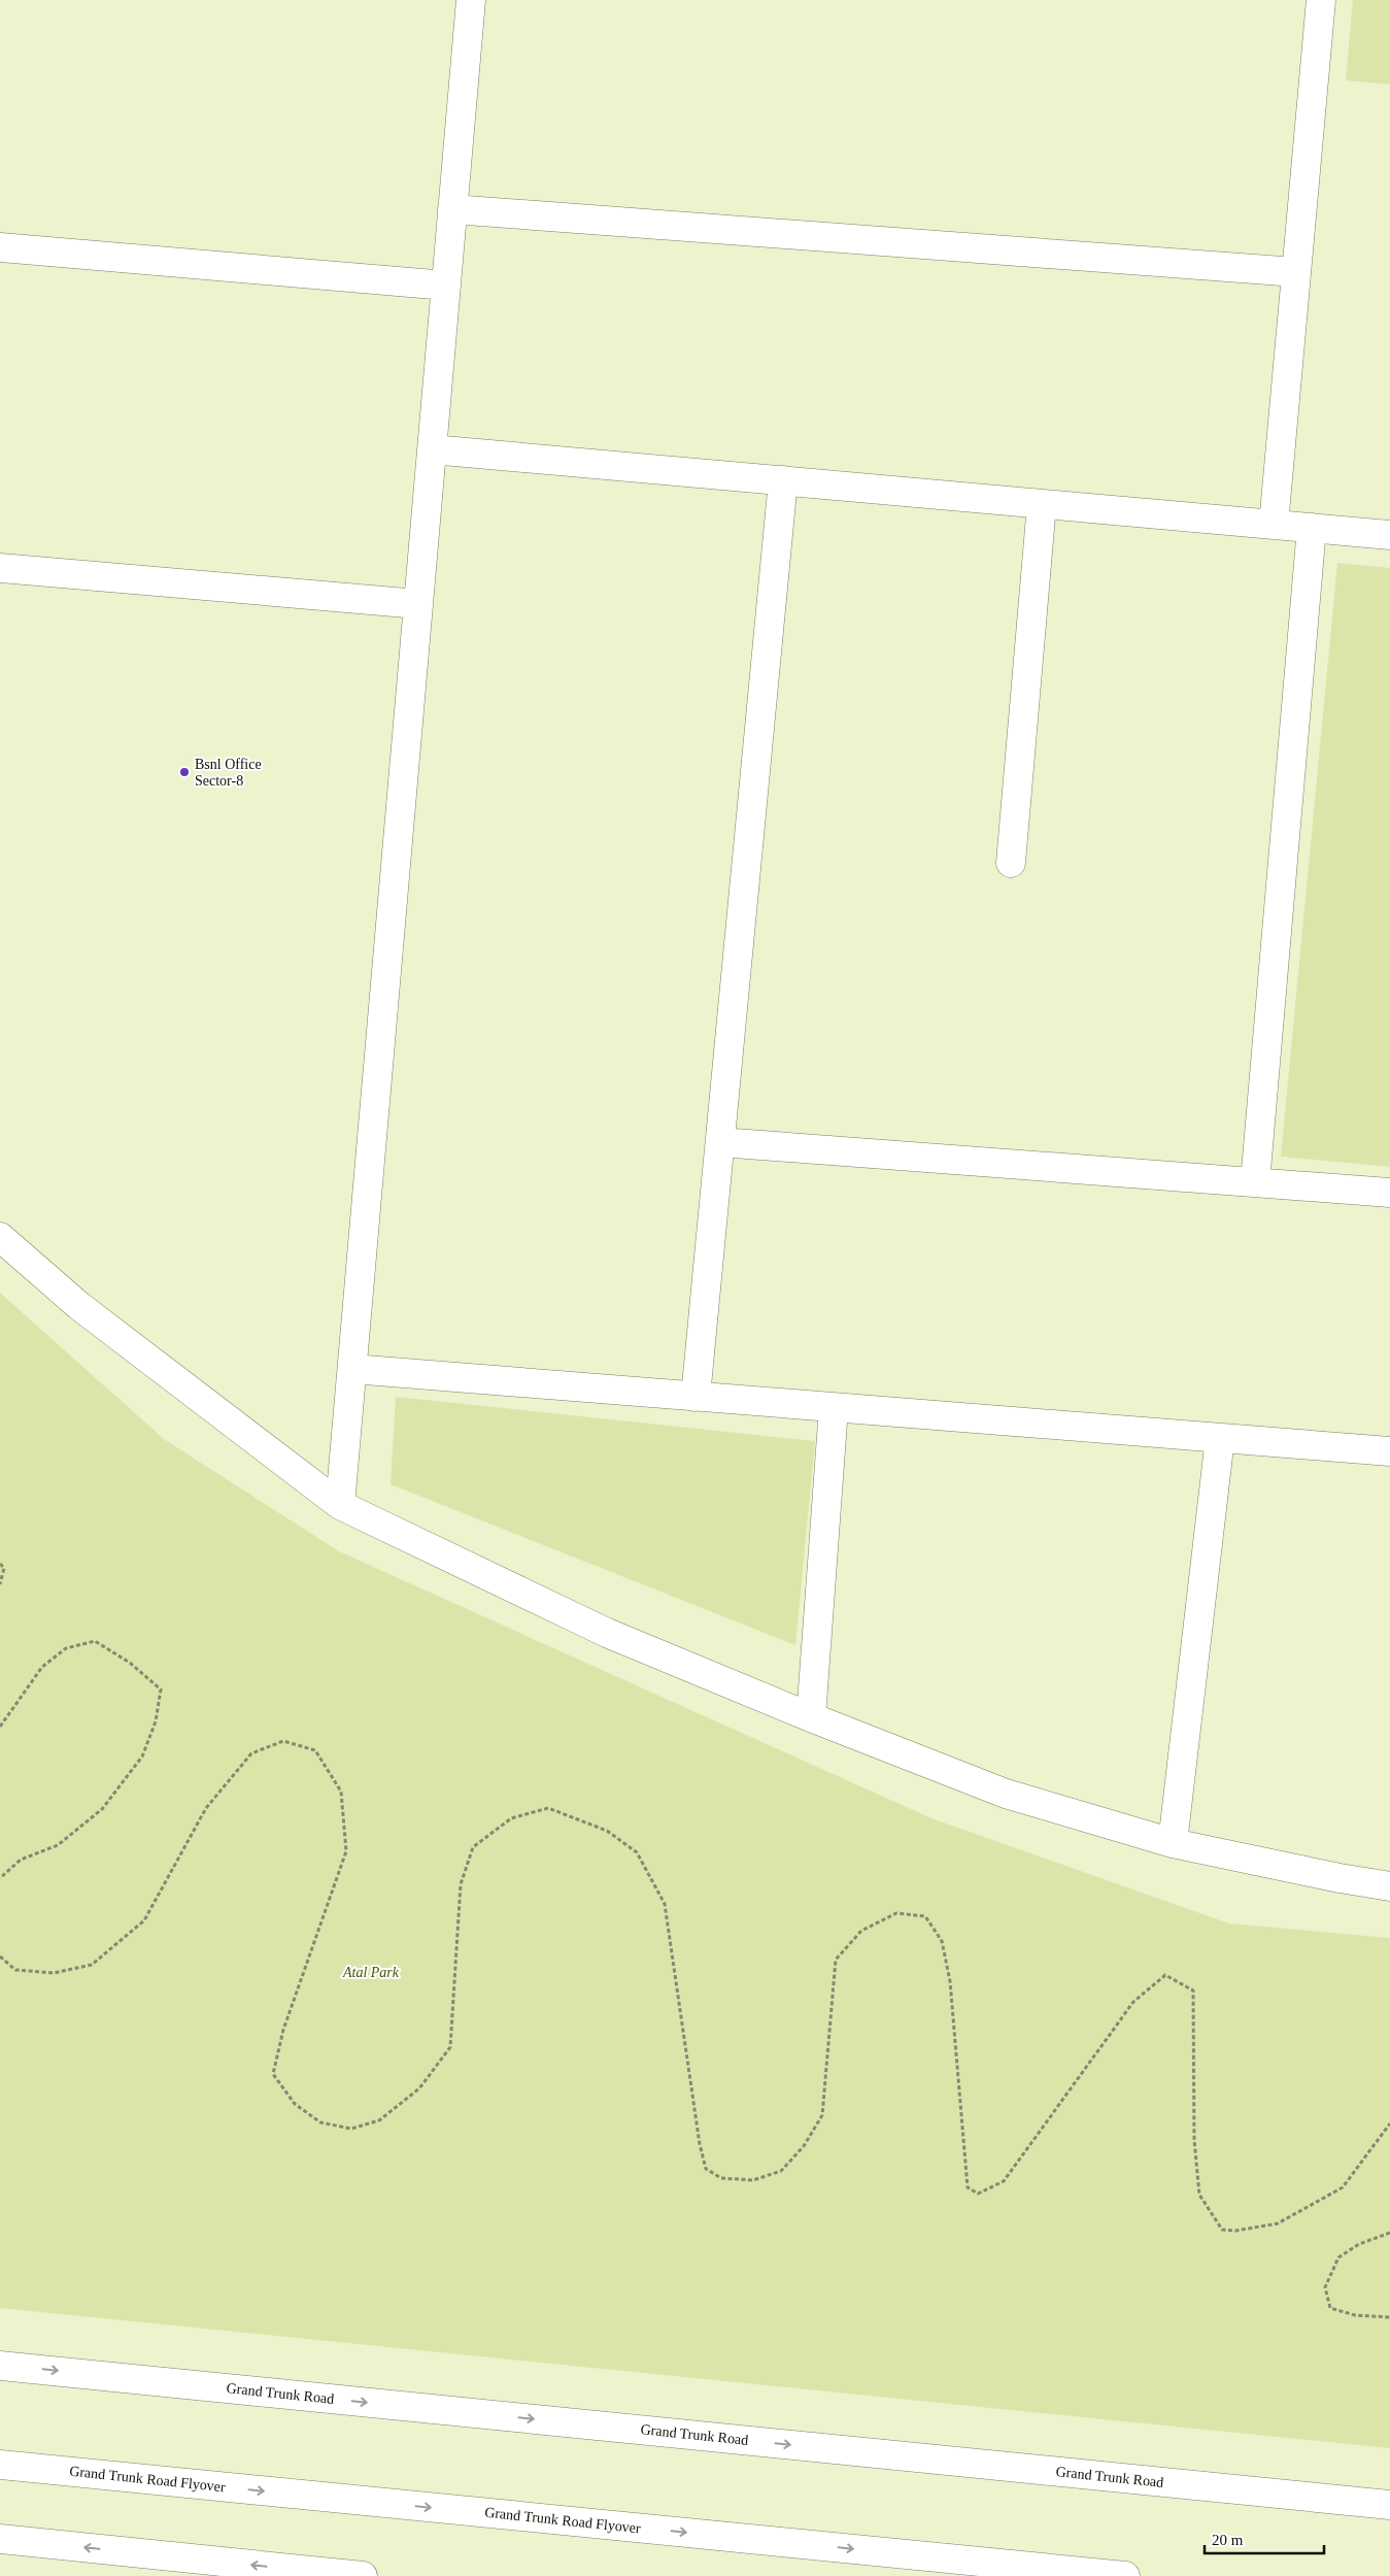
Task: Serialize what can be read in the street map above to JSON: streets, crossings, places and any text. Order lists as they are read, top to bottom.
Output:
{
  "streets": {
    "main road": ["Grand Trunk Road", "Grand Trunk Road Flyover"]
  },
  "one_way": ["Grand Trunk Road"],
  "parks": ["Atal Park"],
  "places": ["Bsnl Office Sector-8"],
  "scale_bar": "20 m"
}
